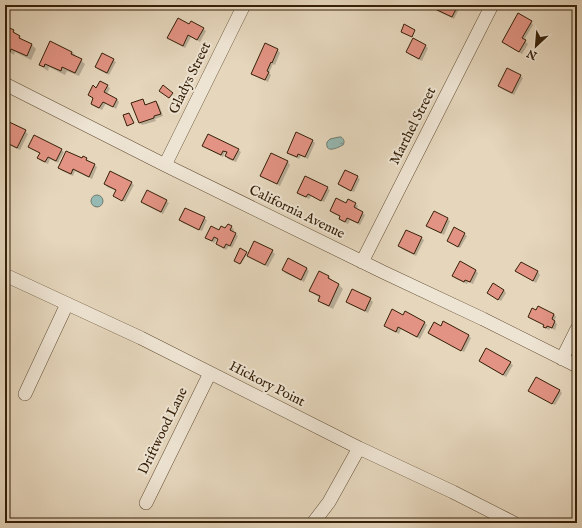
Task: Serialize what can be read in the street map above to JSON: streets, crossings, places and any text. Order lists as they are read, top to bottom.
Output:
{
  "streets": {
    "street": [
      "Gladys Street",
      "Marthel Street",
      "California Avenue",
      "Hickory Point",
      "Driftwood Lane"
    ]
  },
  "crossings": [
    ["Gladys Street", "California Avenue"],
    ["Marthel Street", "California Avenue"],
    ["Hickory Point", "Driftwood Lane"]
  ],
  "north": "bottom left"
}
